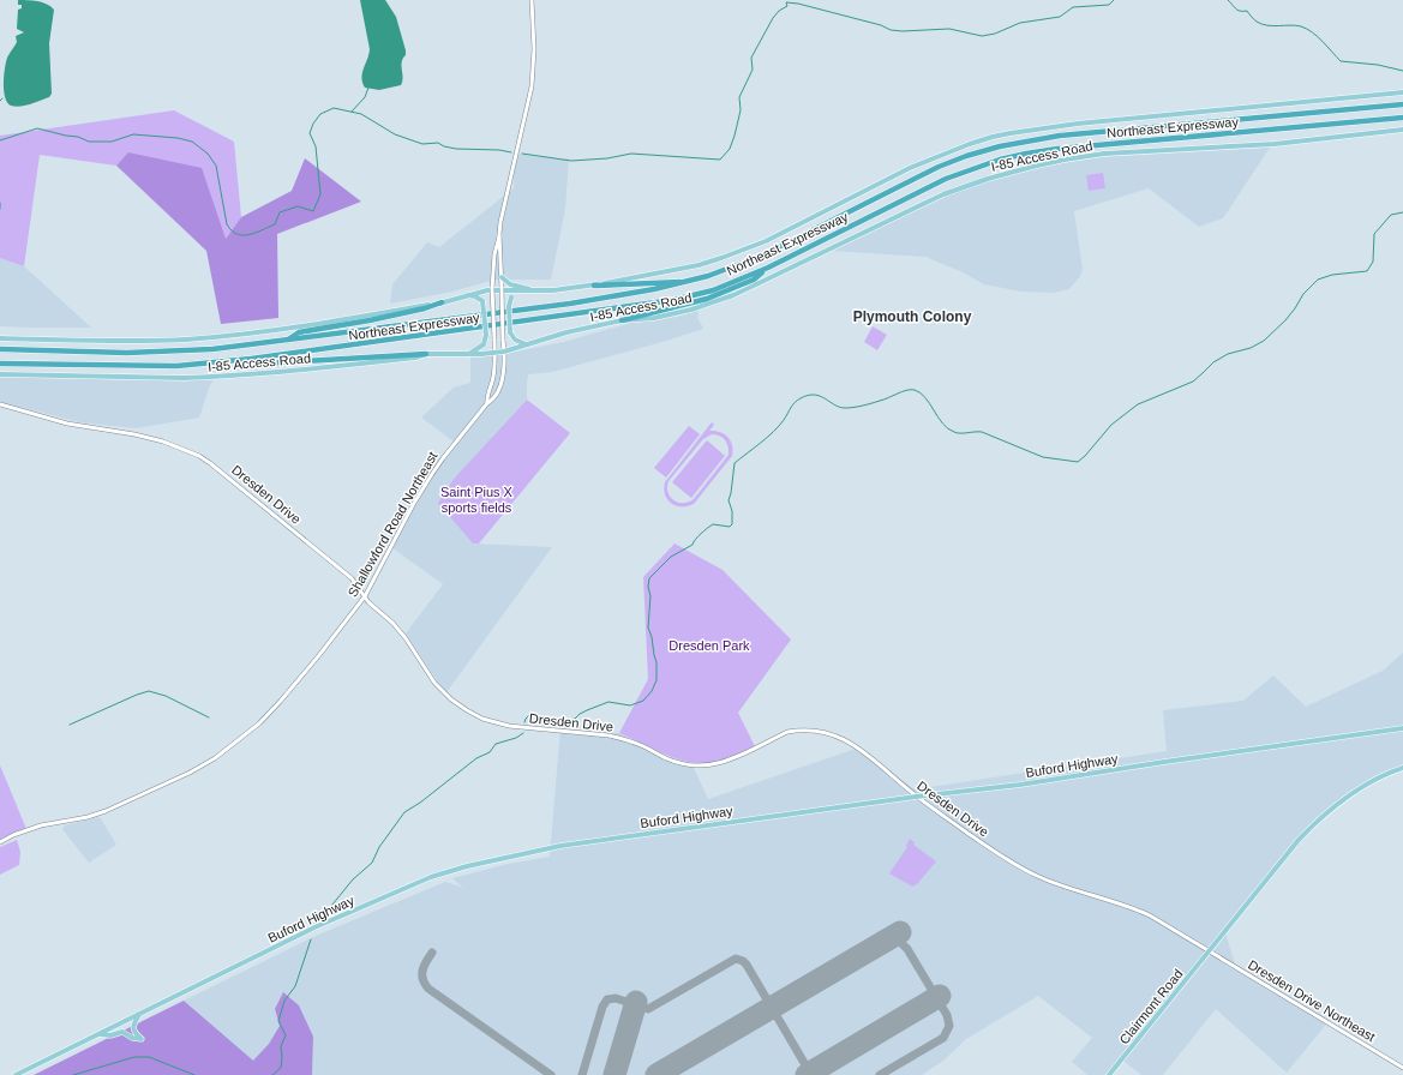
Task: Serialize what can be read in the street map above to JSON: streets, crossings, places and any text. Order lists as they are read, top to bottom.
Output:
{
  "streets": {
    "highway": ["Northeast Expressway"],
    "main road": ["I-85 Access Road", "Buford Highway", "Clairmont Road"],
    "street": ["Dresden Drive", "Shallowford Road Northeast", "Dresden Drive Northeast"]
  },
  "crossings": [
    ["I-85 Access Road", "Shallowford Road Northeast"],
    ["Dresden Drive", "Shallowford Road Northeast"],
    ["Dresden Drive", "Buford Highway"],
    ["Dresden Drive", "Dresden Drive Northeast"],
    ["Dresden Drive", "Clairmont Road"],
    ["Dresden Drive Northeast", "Clairmont Road"]
  ],
  "districts": ["Plymouth Colony"],
  "parks": ["Saint Pius X sports fields", "Dresden Park"]
}
